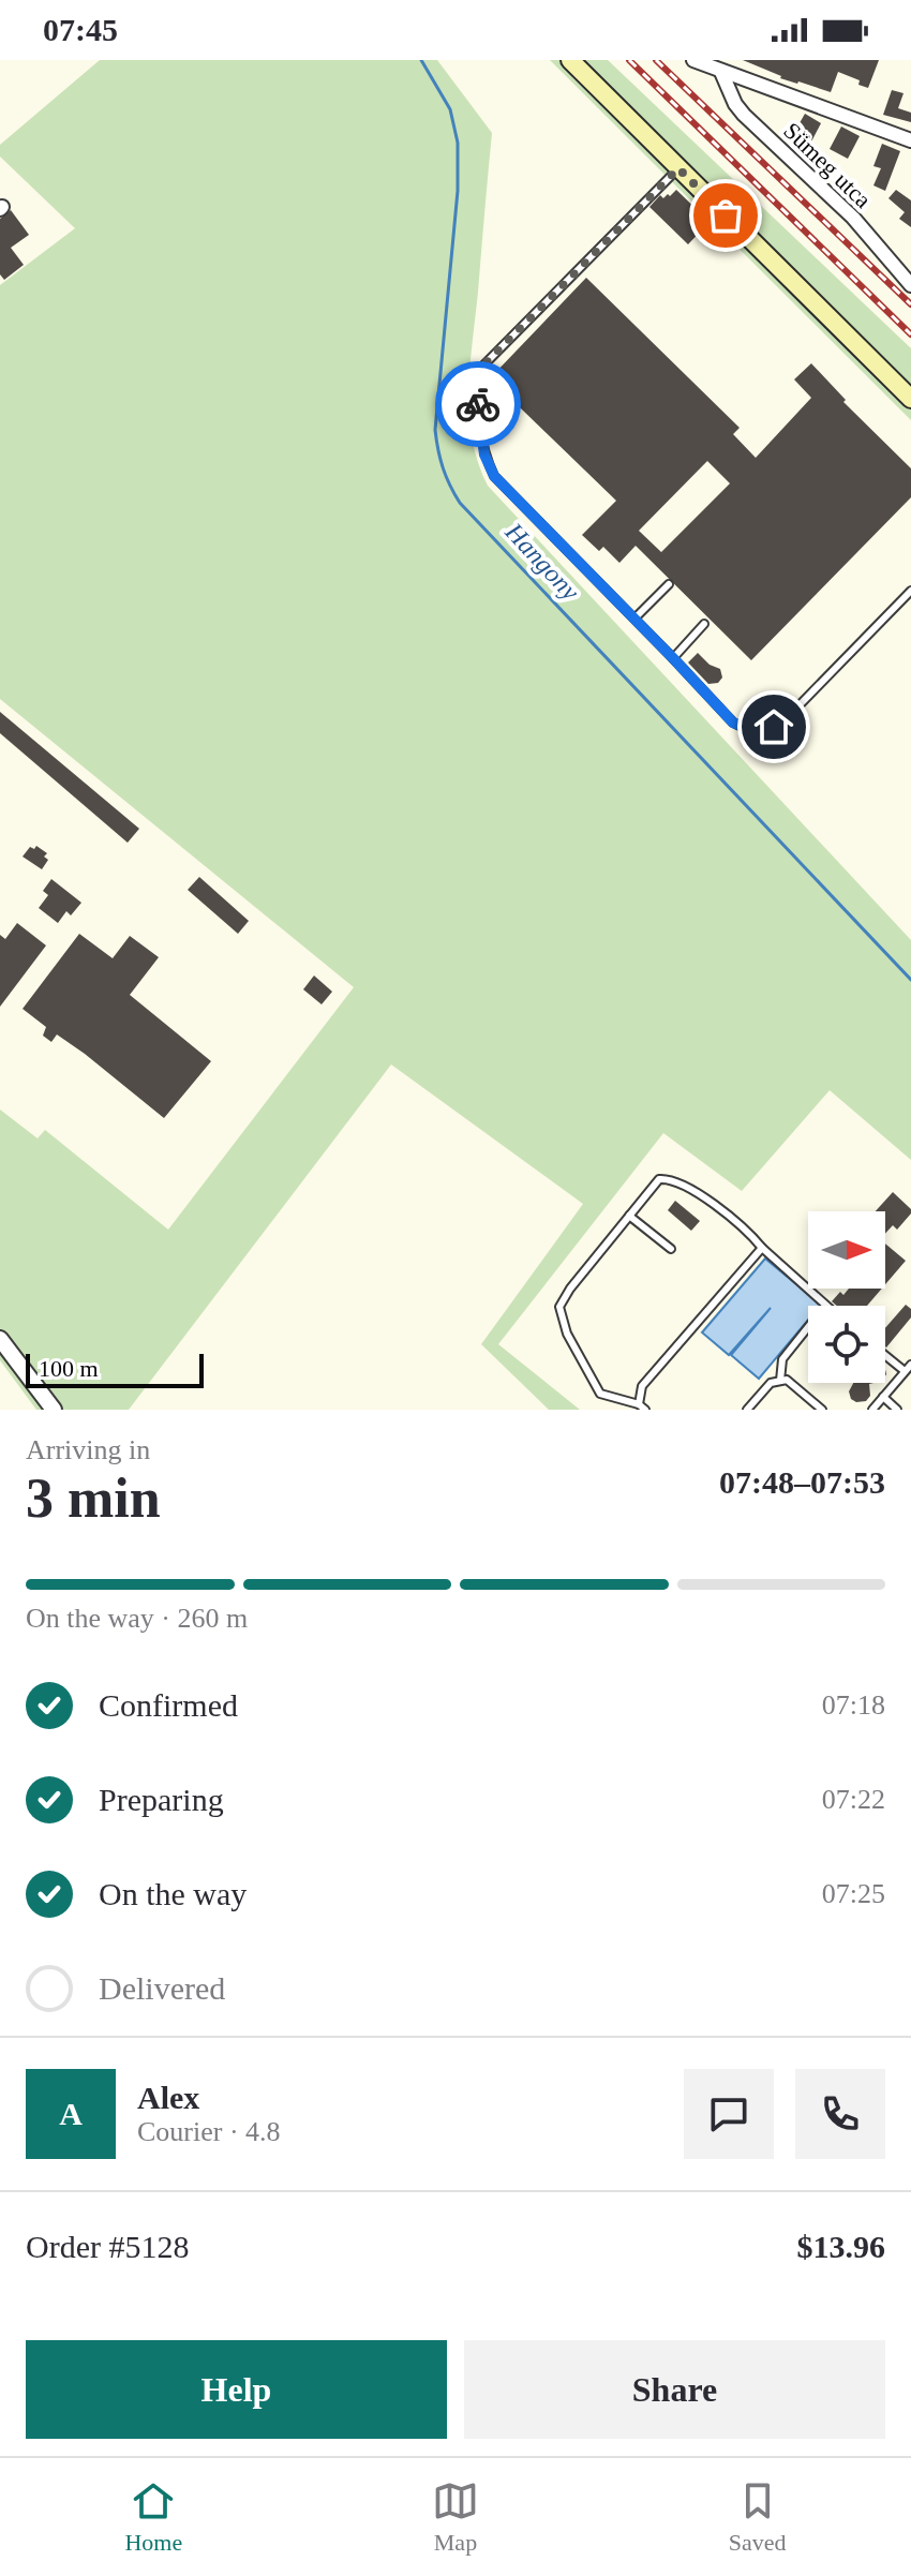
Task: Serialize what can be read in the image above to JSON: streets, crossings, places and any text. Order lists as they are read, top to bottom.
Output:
{
  "streets": {
    "street": ["Sümeg utca"]
  },
  "water": ["Hangony"],
  "scale_bar": "100 m",
  "north": "right",
  "page": {
    "status": "07:45",
    "scale": "100 m",
    "heading": ["3 min", "Arriving in", "07:48–07:53"],
    "panel": [
      "Alex",
      "Courier · 4.8",
      "Order #5128",
      "$13.96"
    ],
    "bar": "On the way · 260 m",
    "list": [
      ["Confirmed", "07:18"],
      ["Preparing", "07:22"],
      ["On the way", "07:25"],
      "Delivered"
    ],
    "round": "A",
    "buttons": ["Help", "Share"],
    "tabs": ["Home", "Map", "Saved"]
  }
}
